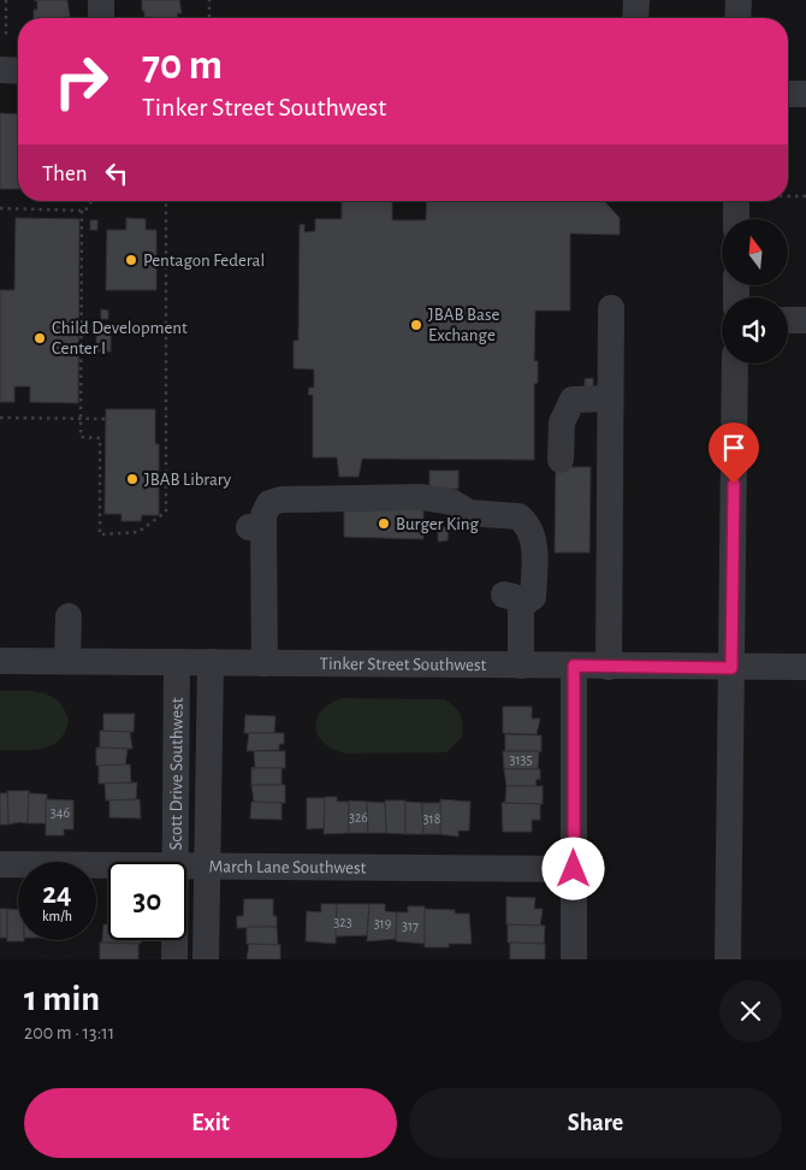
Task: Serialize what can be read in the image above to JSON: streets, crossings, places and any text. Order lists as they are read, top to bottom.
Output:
{
  "streets": {
    "street": ["Tinker Street Southwest", "Scott Drive Southwest", "March Lane Southwest"]
  },
  "crossings": [
    ["Tinker Street Southwest", "Scott Drive Southwest"],
    ["Scott Drive Southwest", "March Lane Southwest"]
  ],
  "places": [
    "Pentagon Federal",
    "JBAB Base Exchange",
    "Child Development Center I",
    "JBAB Library",
    "Burger King"
  ],
  "house_numbers": [
    "3135",
    "346",
    "326",
    "318",
    "323",
    "319",
    "317"
  ],
  "north": "top",
  "page": {
    "turn": ["70 m", "Tinker Street Southwest"],
    "then": "Then",
    "speed": "24 km/h",
    "limit": "30",
    "heading": ["1 min", "200 m · 13:11"],
    "buttons": ["Exit", "Share"]
  }
}
